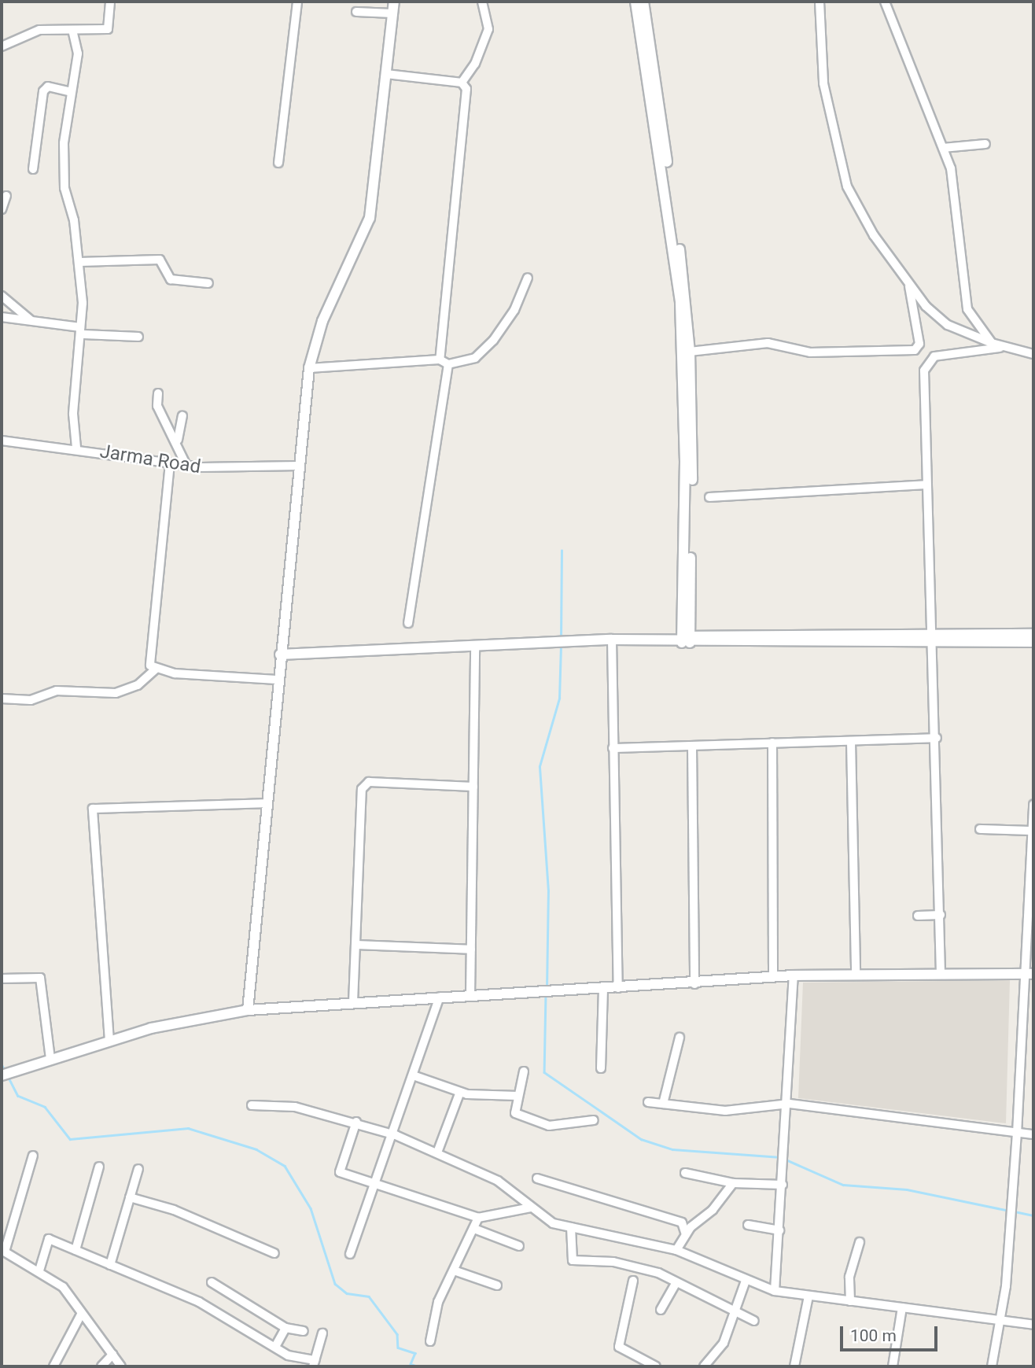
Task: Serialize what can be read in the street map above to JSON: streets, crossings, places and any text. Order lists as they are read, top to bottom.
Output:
{
  "streets": {
    "street": ["Jarma Road"]
  },
  "scale_bar": "100 m"
}
